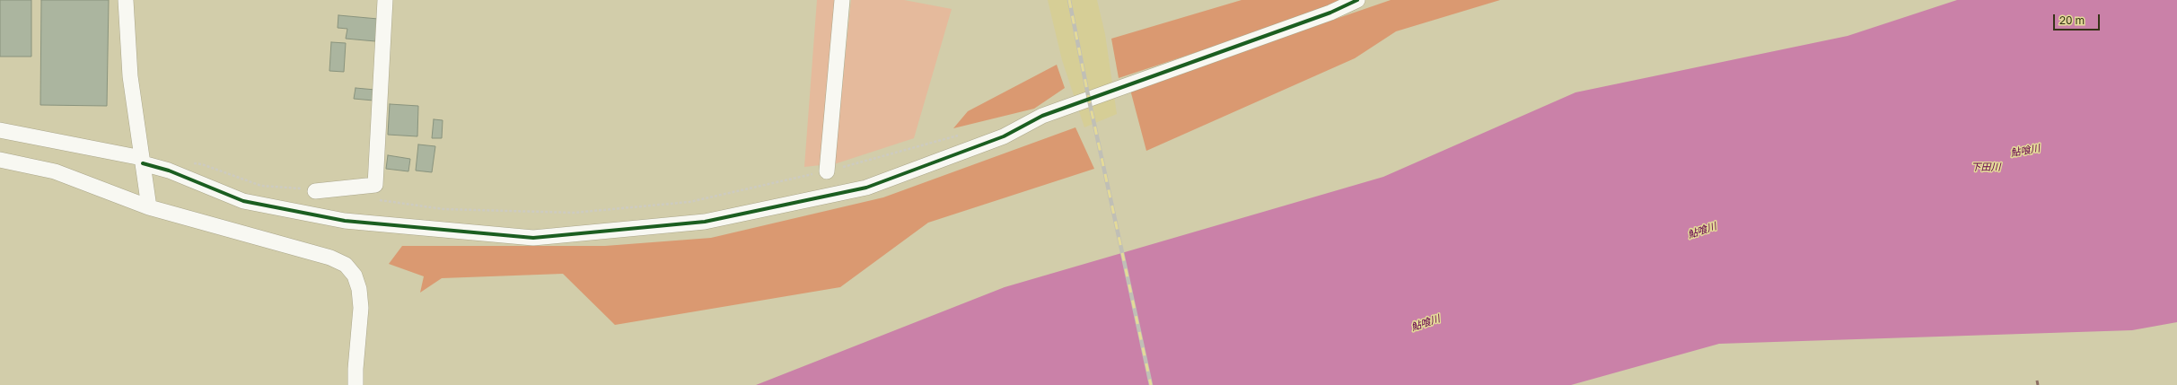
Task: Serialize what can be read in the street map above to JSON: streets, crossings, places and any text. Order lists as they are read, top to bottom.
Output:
{
  "water": ["鮎喰川", "下田川"],
  "scale_bar": "20 m"
}
